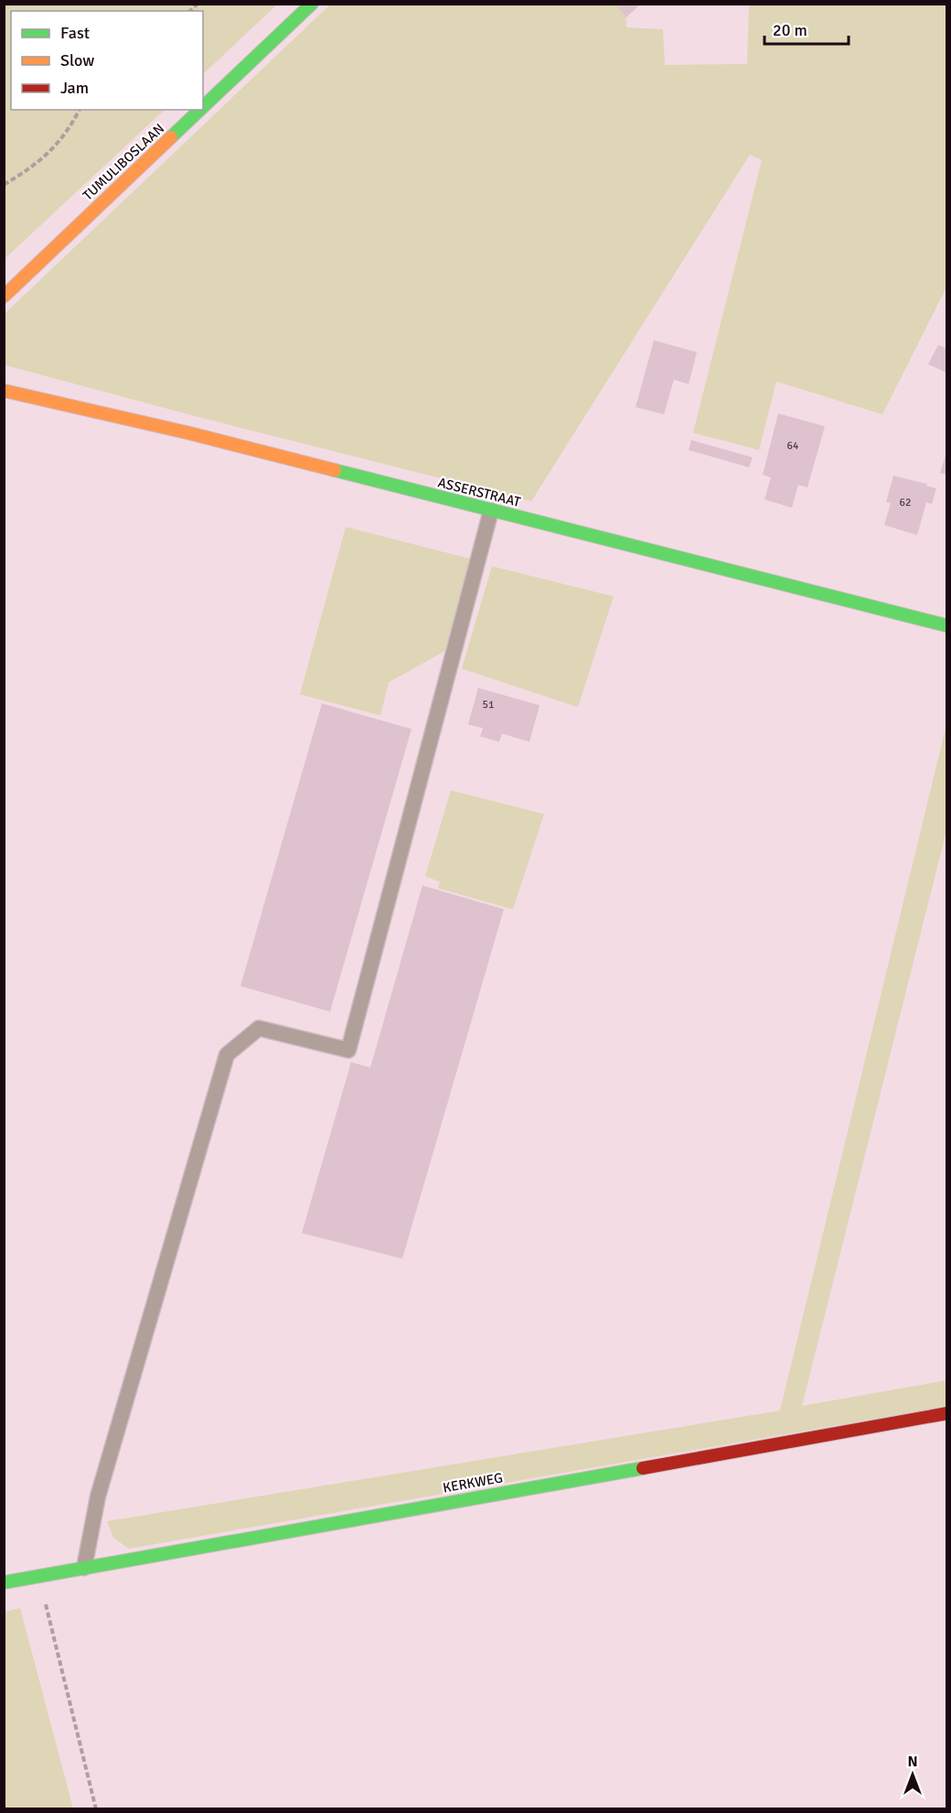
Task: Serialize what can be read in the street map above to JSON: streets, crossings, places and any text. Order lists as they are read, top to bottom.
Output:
{
  "streets": {
    "street": ["TUMULIBOSLAAN", "ASSERSTRAAT", "KERKWEG"]
  },
  "house_numbers": ["64", "62", "51"],
  "legend": ["Fast", "Slow", "Jam"],
  "scale_bar": "20 m",
  "north": "top"
}
